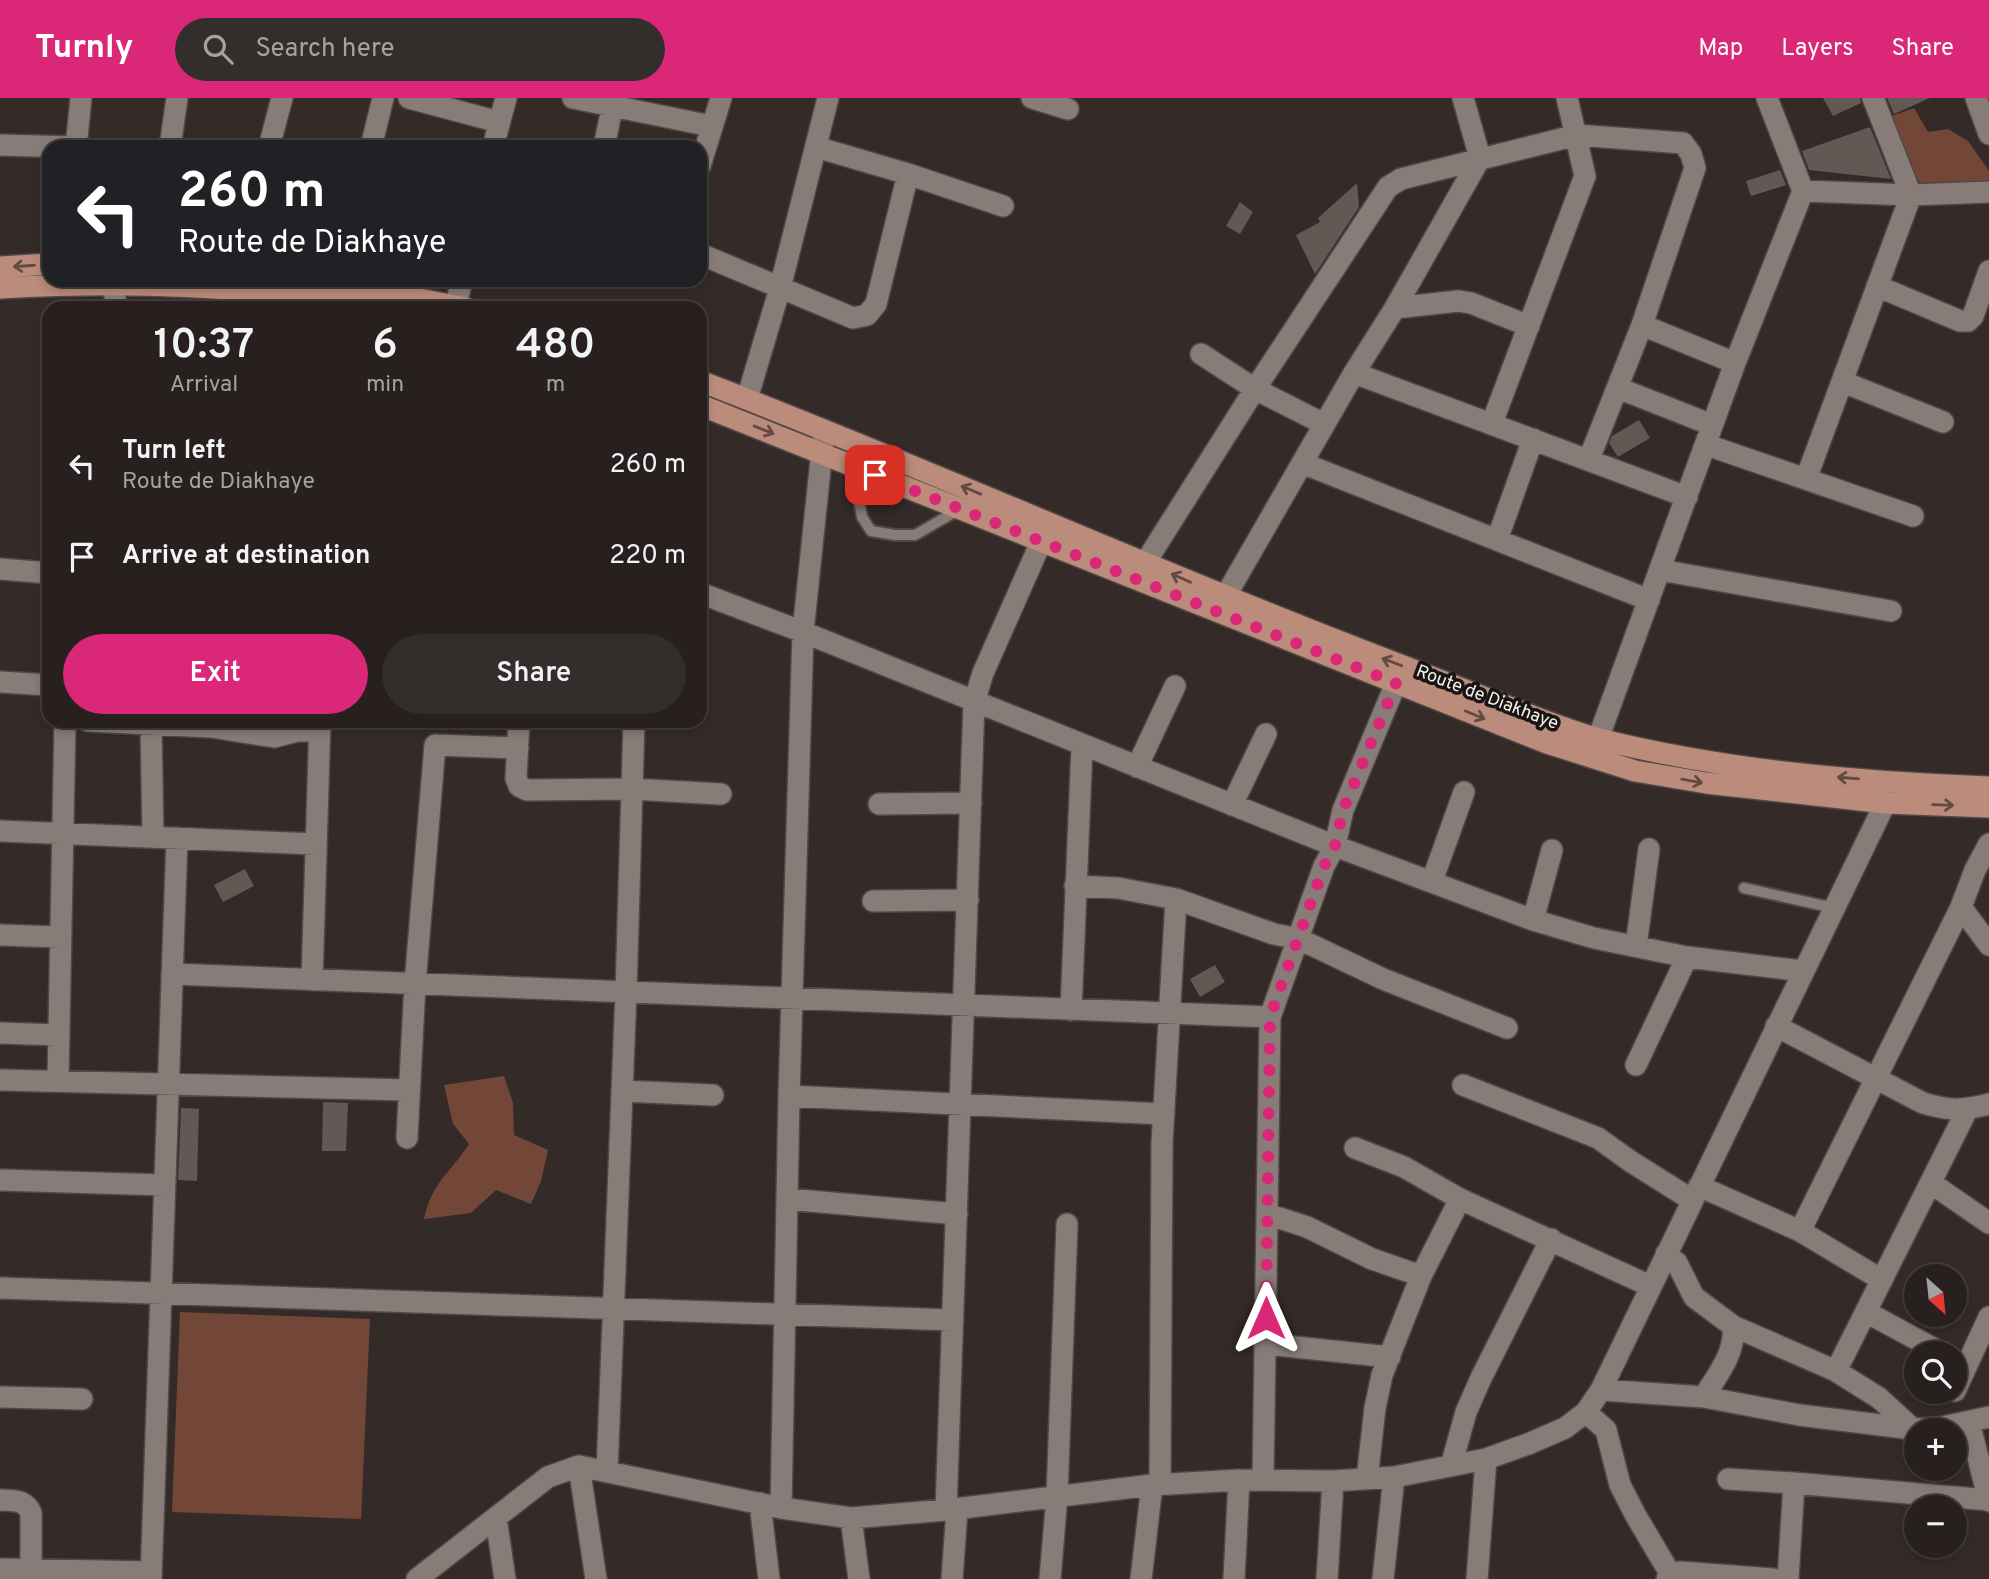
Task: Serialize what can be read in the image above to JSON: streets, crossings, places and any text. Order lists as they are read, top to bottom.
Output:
{
  "streets": {
    "main road": ["Route de Diakhaye"]
  },
  "north": "bottom right",
  "page": {
    "header": "Turnly",
    "search": "Search here",
    "nav": ["Map", "Layers", "Share"],
    "turn": ["260 m", "Route de Diakhaye"],
    "eta": [
      "10:37",
      "Arrival",
      "6",
      "min",
      "480",
      "m"
    ],
    "list": [
      {
        "name": "Turn left",
        "note": "Route de Diakhaye",
        "value": "260 m"
      },
      {
        "name": "Arrive at destination",
        "value": "220 m"
      }
    ],
    "buttons": ["Exit", "Share"],
    "map_buttons": ["+", "−"]
  }
}
